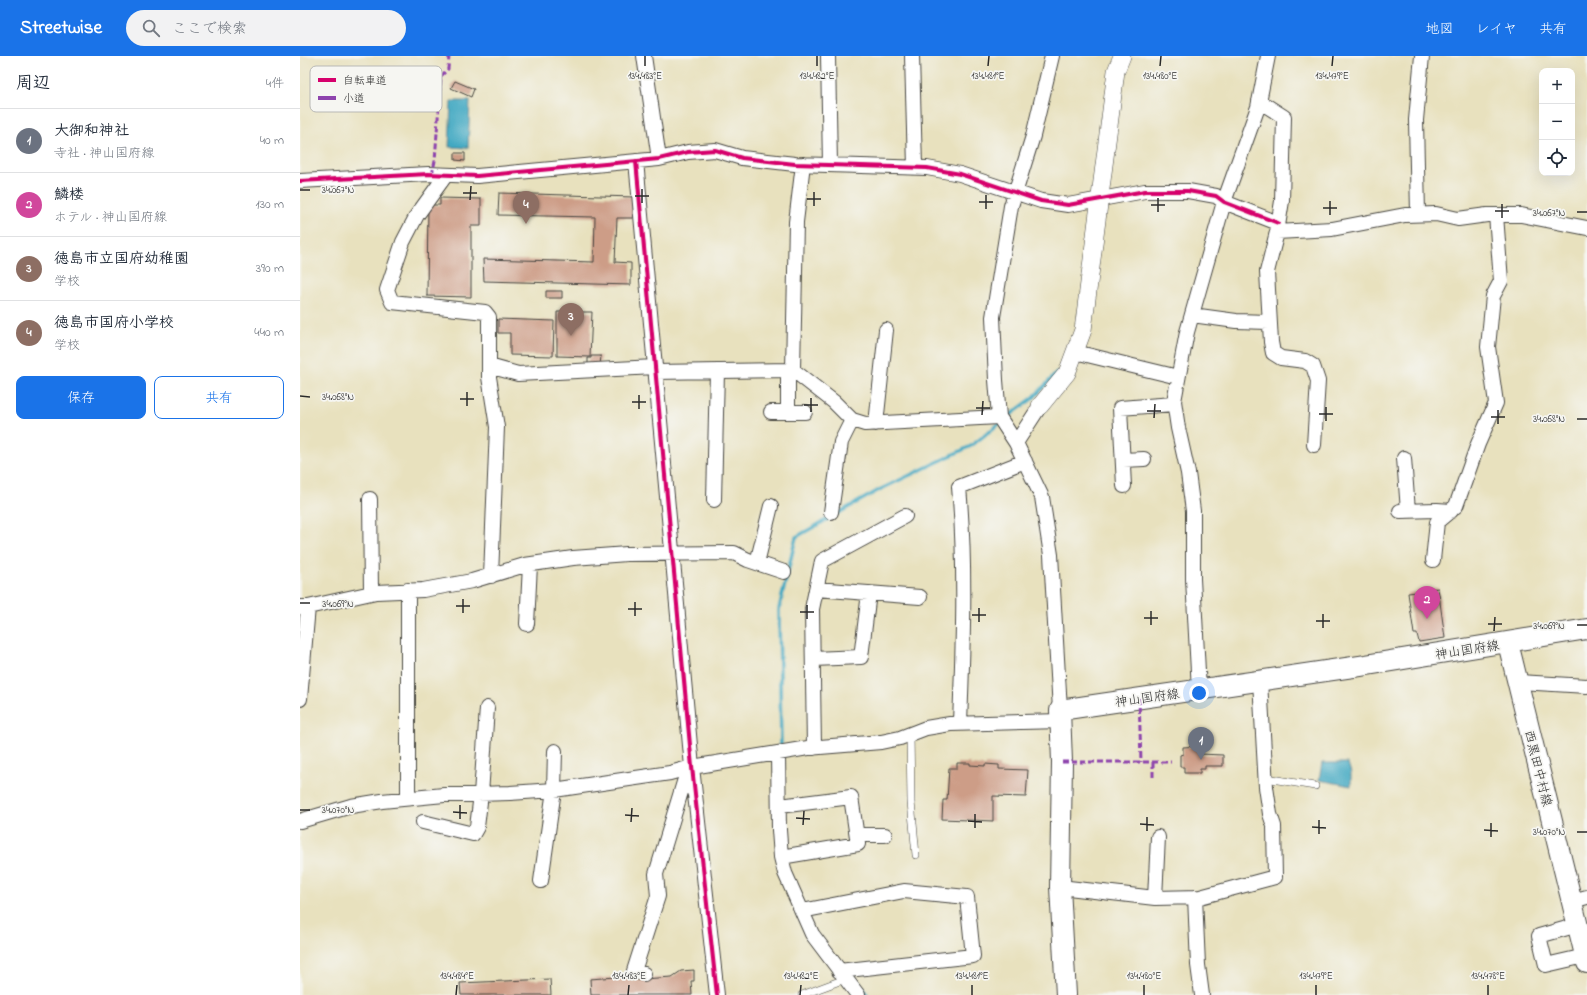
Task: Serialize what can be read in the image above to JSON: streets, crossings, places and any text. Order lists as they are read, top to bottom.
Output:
{
  "streets": {
    "main road": ["神山国府線", "西黒田中村線"]
  },
  "crossings": [
    ["神山国府線", "西黒田中村線"]
  ],
  "legend": ["自転車道", "小道"],
  "page": {
    "header": "Streetwise",
    "search": "ここで検索",
    "nav": ["地図", "レイヤ", "共有"],
    "heading": ["周辺", "4件"],
    "map_buttons": ["+", "−"],
    "list": [
      {
        "mark": "1",
        "name": "大御和神社",
        "note": "寺社 · 神山国府線",
        "value": "40 m"
      },
      {
        "mark": "2",
        "name": "鱗楼",
        "note": "ホテル · 神山国府線",
        "value": "130 m"
      },
      {
        "mark": "3",
        "name": "徳島市立国府幼稚園",
        "note": "学校",
        "value": "390 m"
      },
      {
        "mark": "4",
        "name": "徳島市国府小学校",
        "note": "学校",
        "value": "440 m"
      }
    ],
    "pins": [
      "4",
      "3",
      "2",
      "1"
    ],
    "buttons": ["保存", "共有"]
  },
  "coordinates": [
    "134.483°E",
    "134.482°E",
    "134.481°E",
    "134.480°E",
    "134.479°E",
    "34.067°N",
    "34.068°N",
    "34.069°N",
    "34.070°N",
    "134.484°E",
    "134.478°E"
  ]
}
